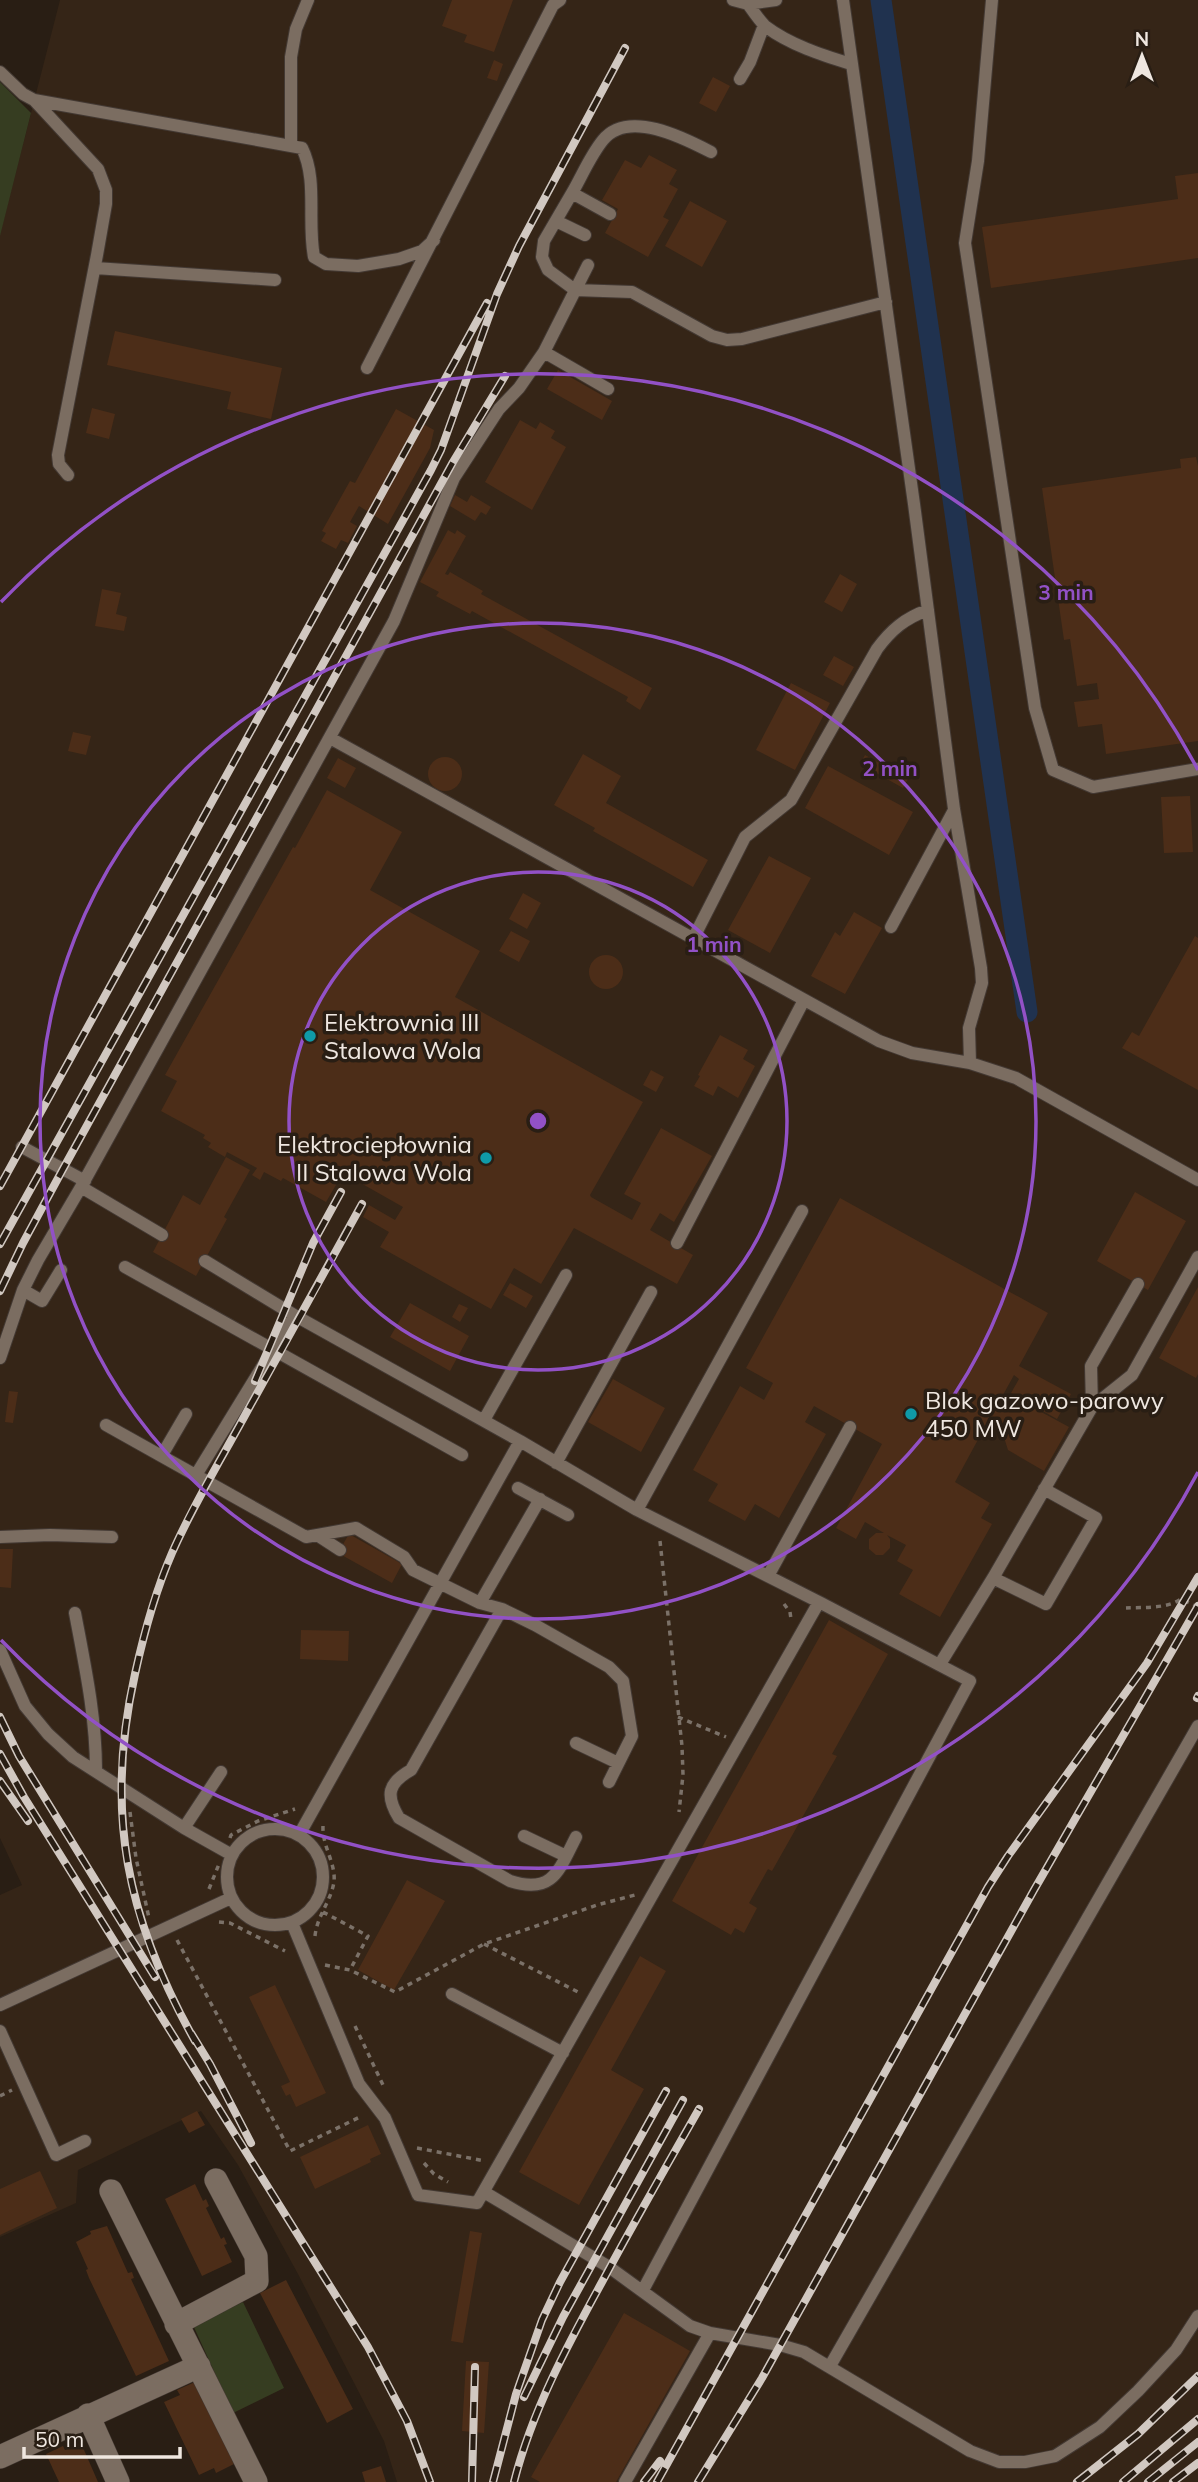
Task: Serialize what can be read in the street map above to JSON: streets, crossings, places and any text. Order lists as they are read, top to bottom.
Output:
{
  "places": ["Elektrownia III Stalowa Wola", "Elektrociepłownia II Stalowa Wola", "Blok gazowo-parowy 450 MW"],
  "scale_bar": "50 m",
  "north": "top",
  "rings": ["3 min", "2 min", "1 min"]
}
